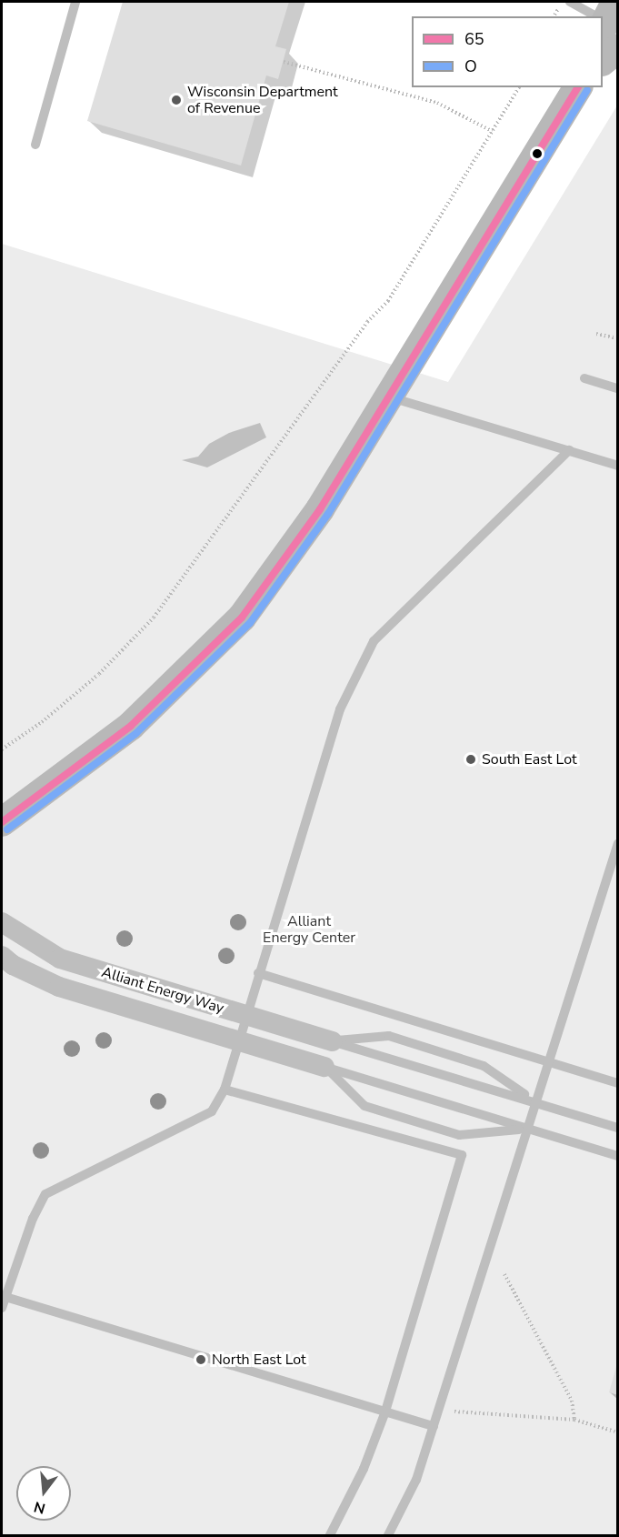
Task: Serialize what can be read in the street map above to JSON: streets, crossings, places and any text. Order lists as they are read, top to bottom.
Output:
{
  "streets": {
    "street": ["Alliant Energy Way"]
  },
  "parks": ["Alliant Energy Center"],
  "places": ["Wisconsin Department of Revenue", "South East Lot", "North East Lot"],
  "lines": ["transit line 65", "transit line O"],
  "legend": ["65", "O"],
  "north": "bottom"
}
